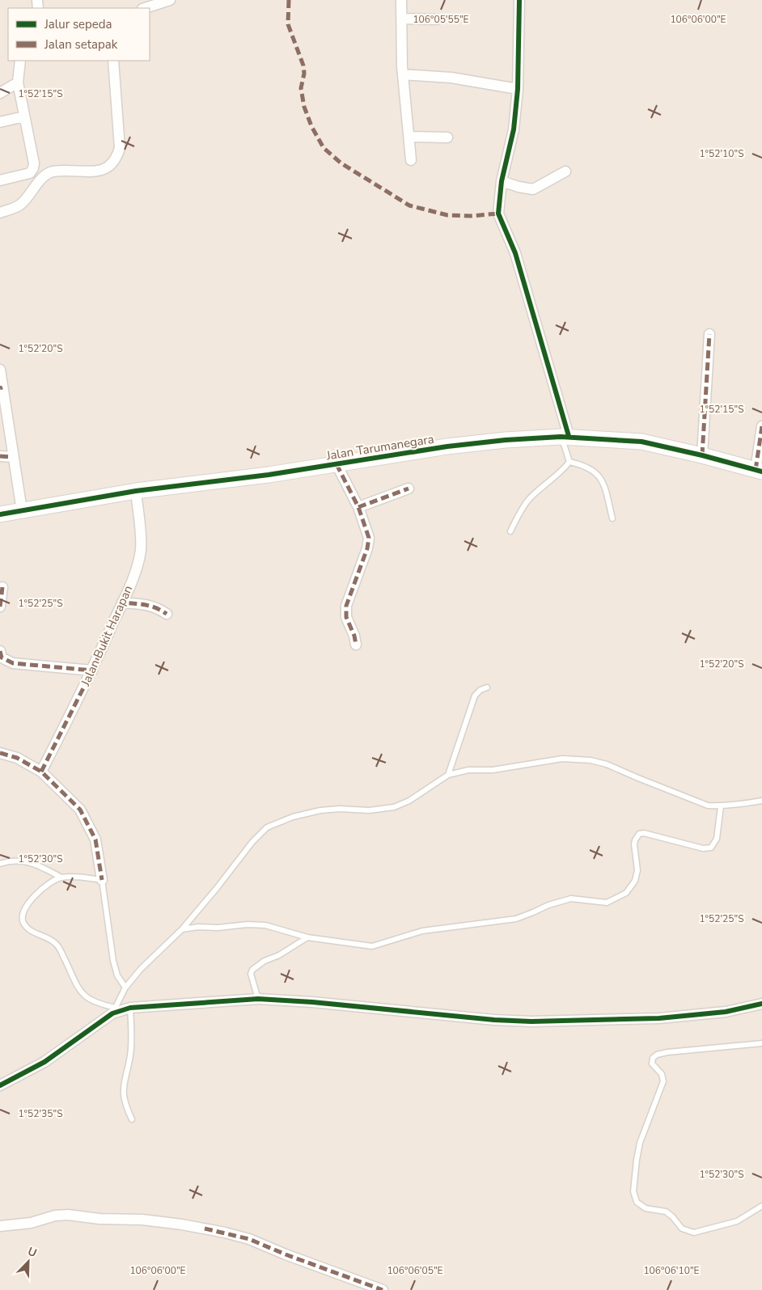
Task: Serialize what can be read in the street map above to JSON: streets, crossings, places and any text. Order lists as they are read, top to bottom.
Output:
{
  "streets": {
    "street": ["Jalan Tarumanegara", "Jalan Bukit Harapan"]
  },
  "crossings": [
    ["Jalan Tarumanegara", "Jalan Bukit Harapan"]
  ],
  "legend": ["Jalur sepeda", "Jalan setapak"],
  "north": "top right",
  "coordinates": [
    "106°05'55\"E",
    "106°06'00\"E",
    "1°52'15\"S",
    "1°52'10\"S",
    "1°52'20\"S",
    "1°52'25\"S",
    "1°52'30\"S",
    "1°52'35\"S",
    "106°06'05\"E",
    "106°06'10\"E"
  ]
}
